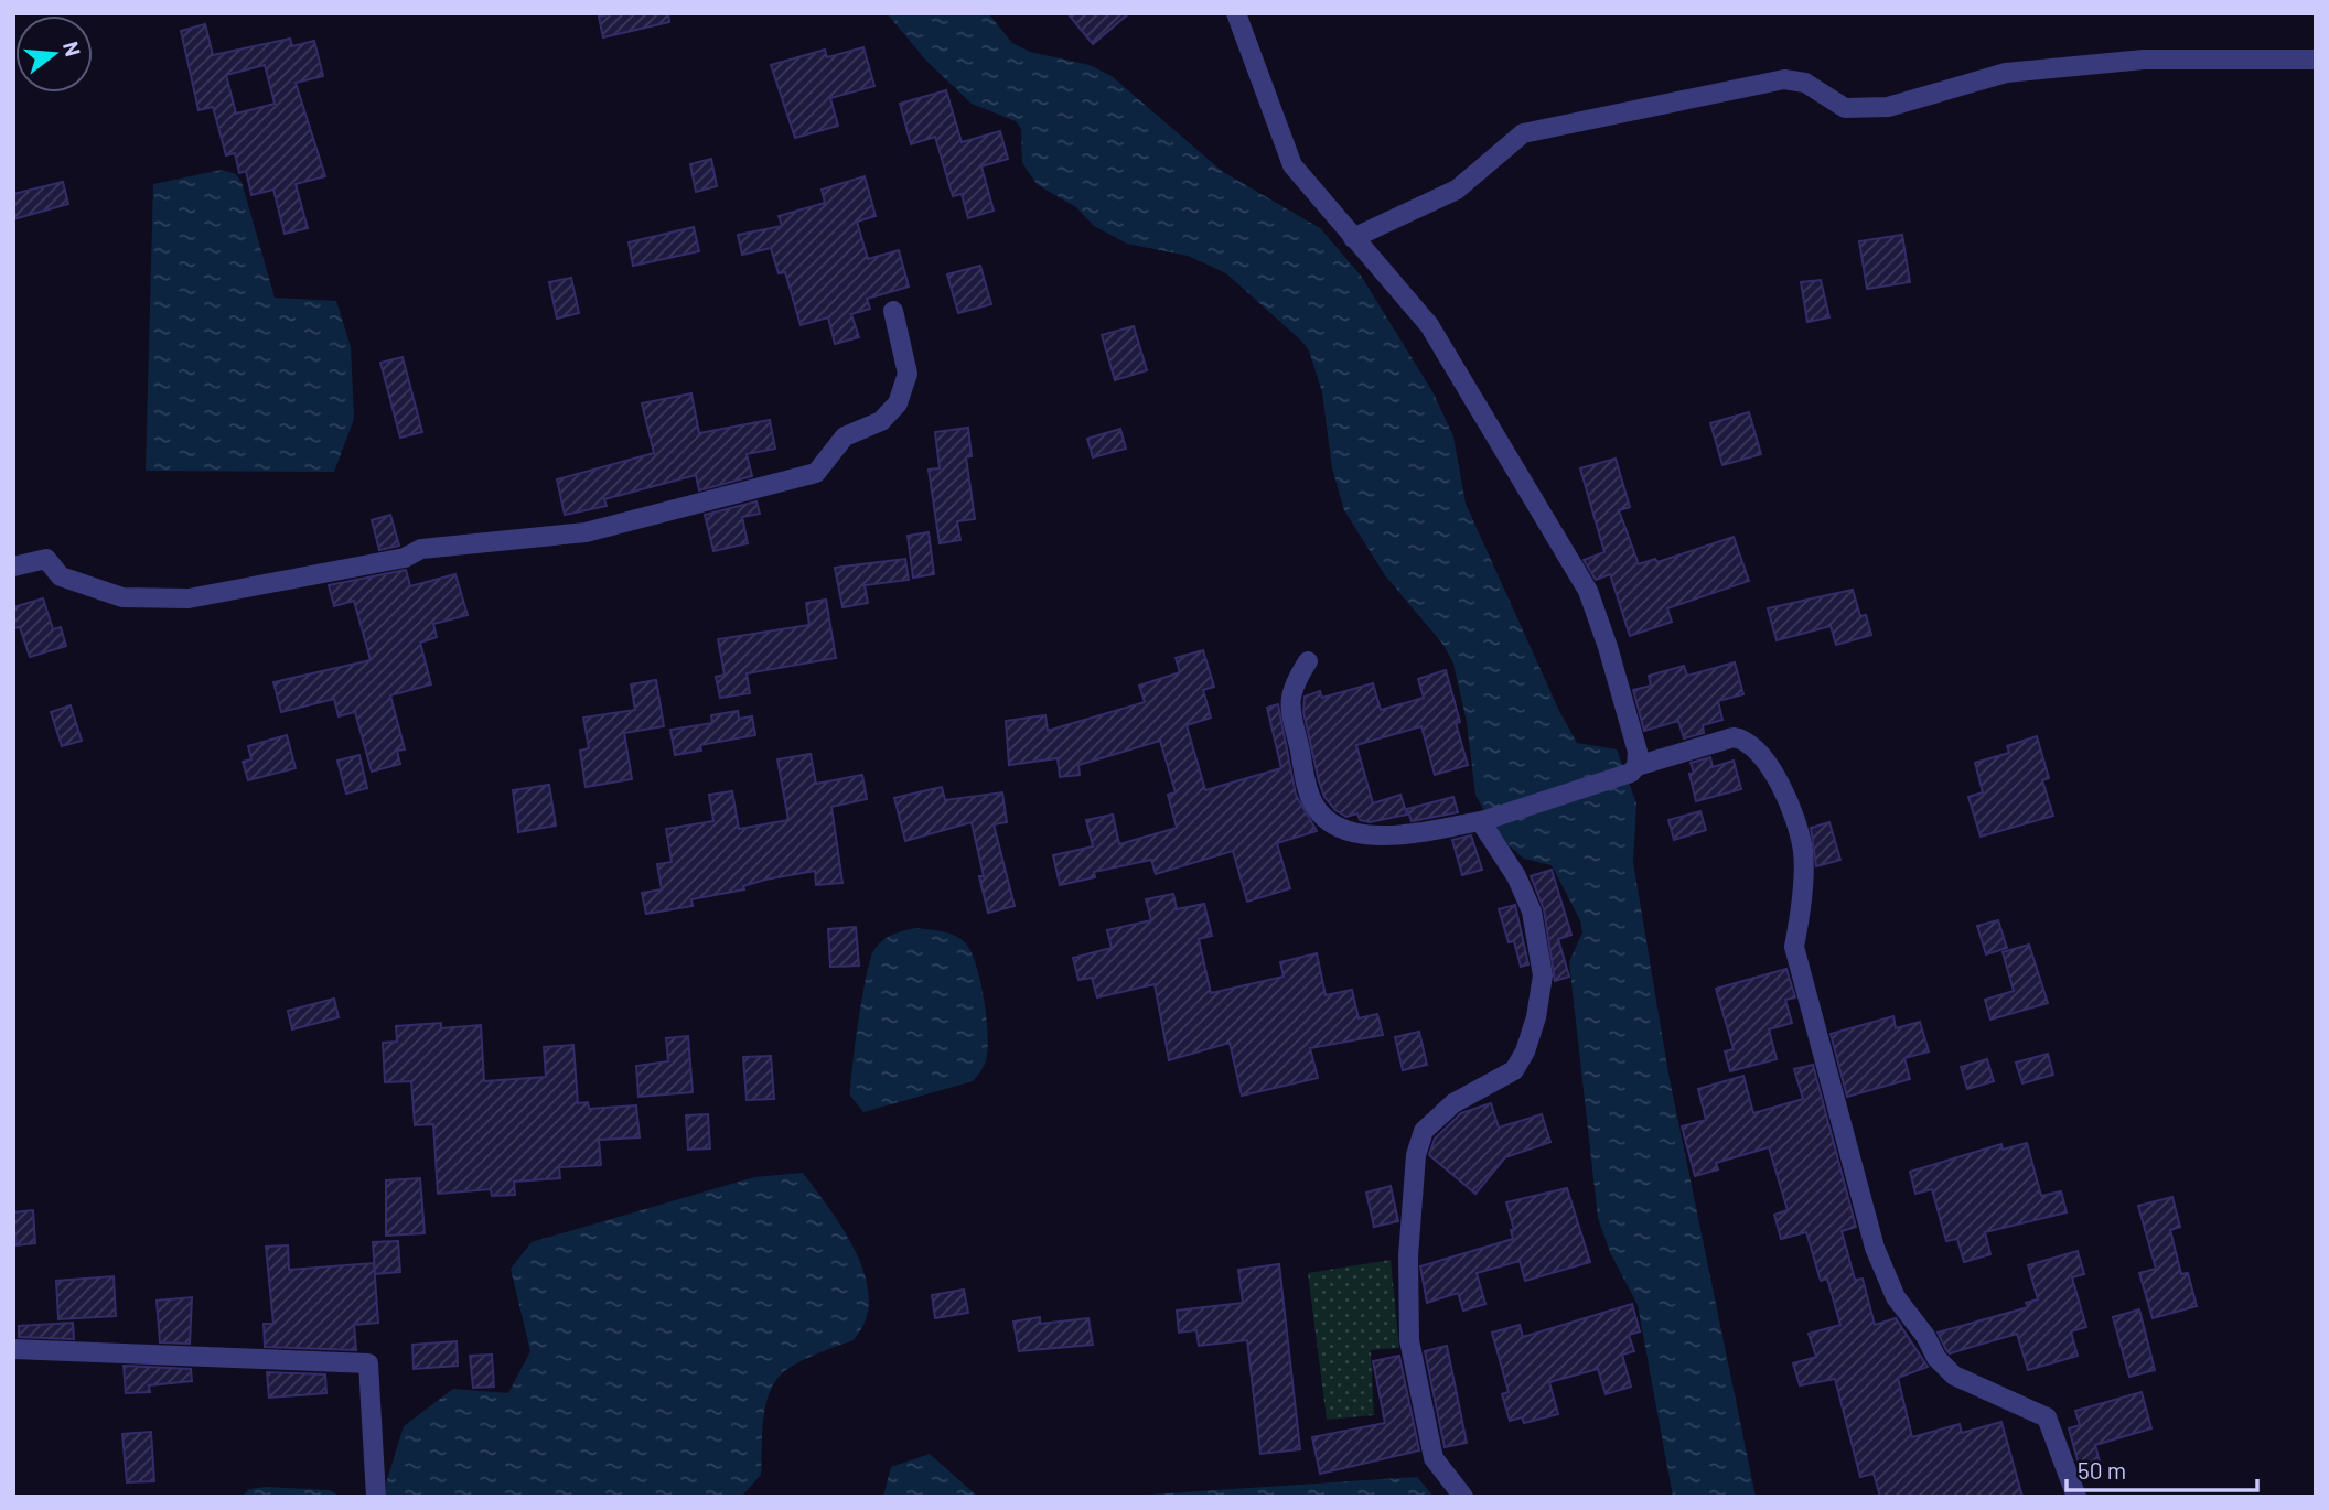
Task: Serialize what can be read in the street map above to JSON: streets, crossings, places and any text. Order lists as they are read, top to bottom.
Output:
{
  "scale_bar": "50 m",
  "north": "right"
}
